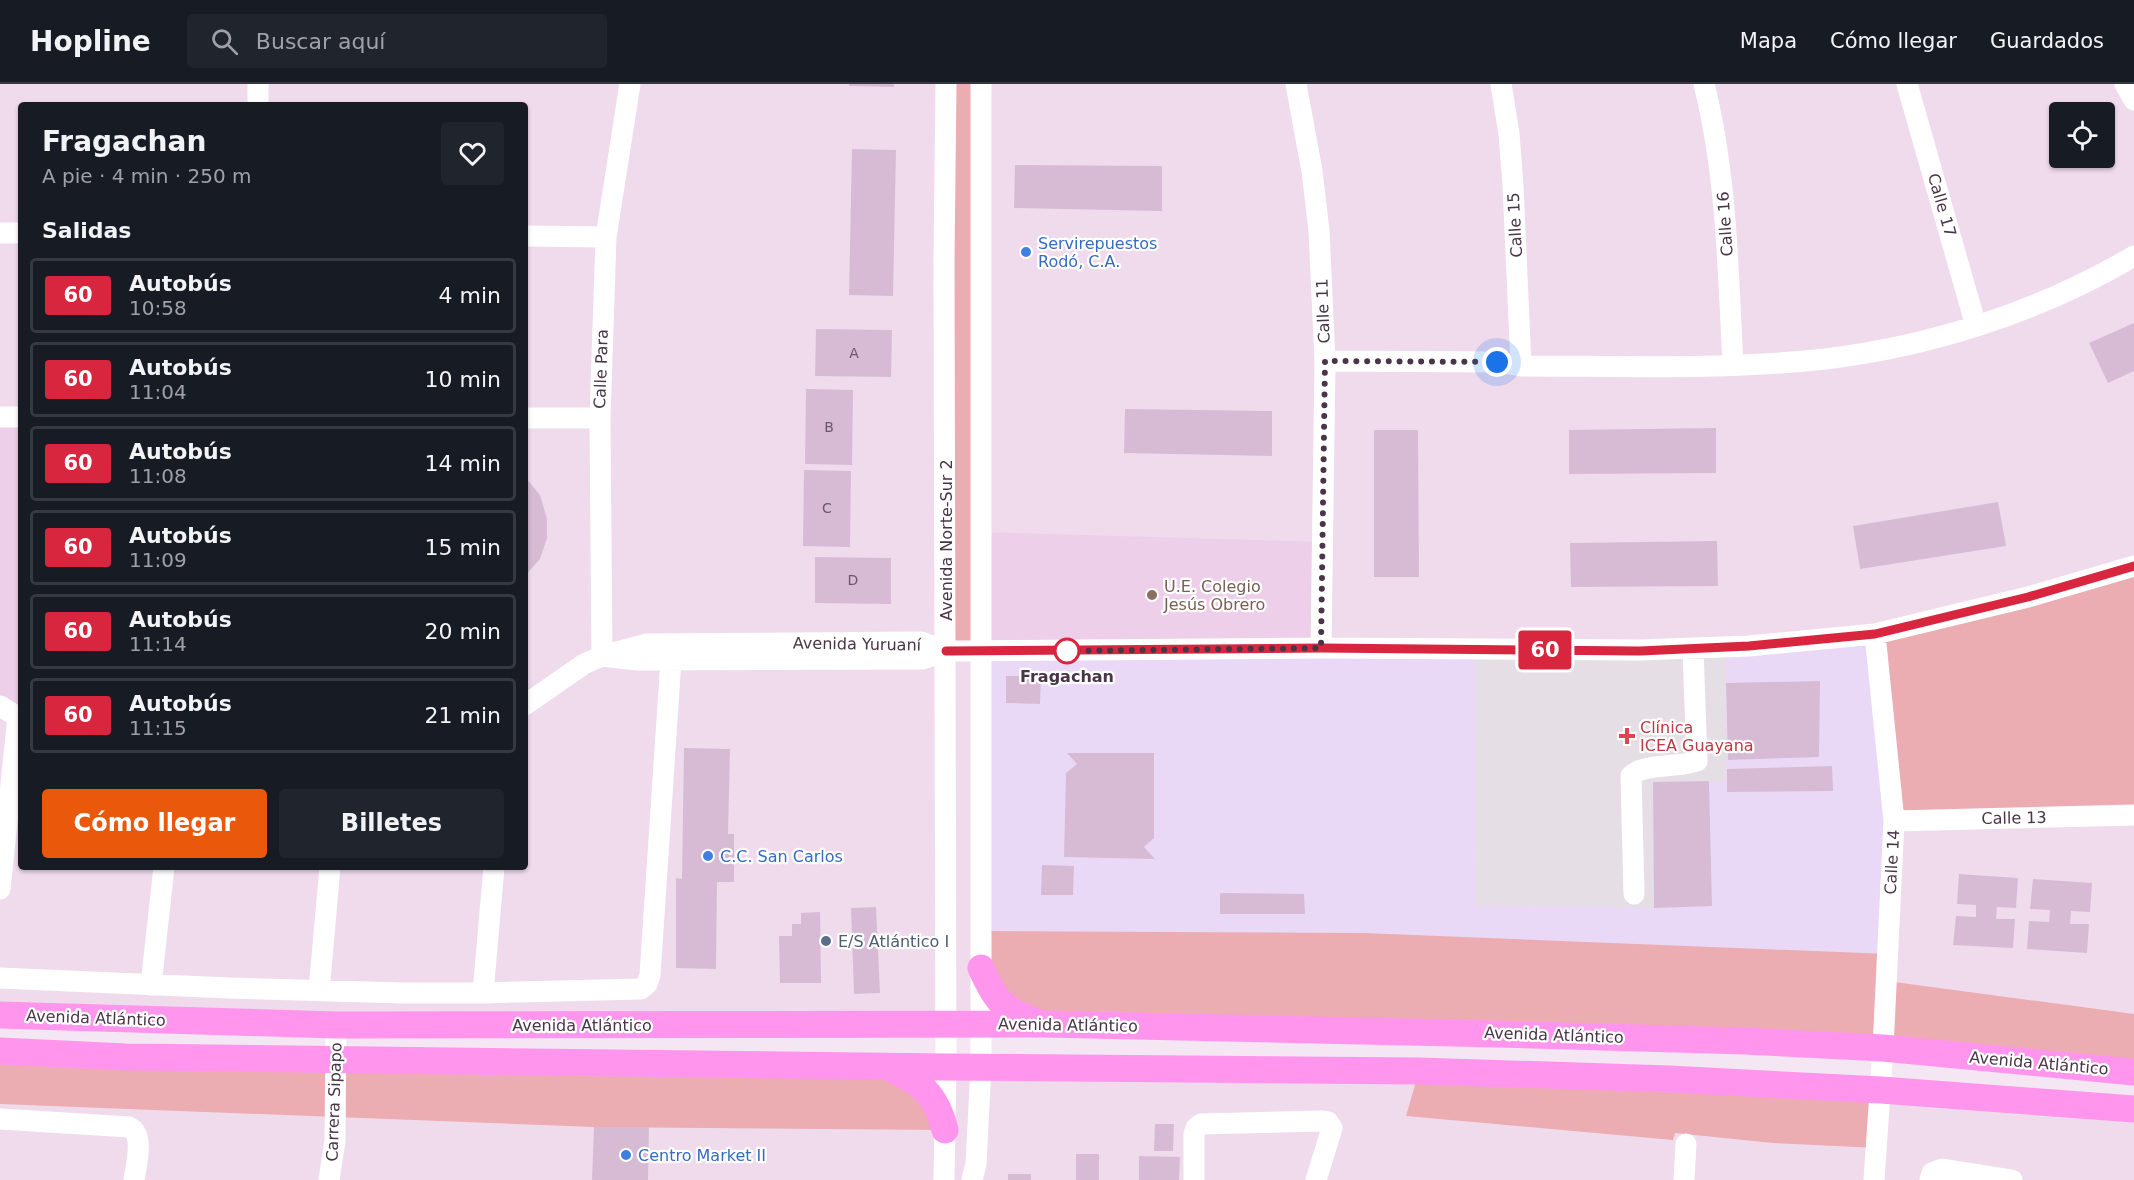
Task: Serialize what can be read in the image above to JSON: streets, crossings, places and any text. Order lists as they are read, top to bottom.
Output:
{
  "streets": {
    "main road": ["Avenida Atlántico"],
    "street": [
      "Calle 17",
      "Calle 16",
      "Calle 15",
      "Calle 11",
      "Calle Para",
      "Avenida Norte-Sur 2",
      "Avenida Yuruaní",
      "Calle 13",
      "Calle 14",
      "Carrera Sipapo"
    ]
  },
  "crossings": [
    ["Calle Para", "Avenida Yuruaní"],
    ["Avenida Norte-Sur 2", "Avenida Yuruaní"],
    ["Avenida Norte-Sur 2", "Avenida Atlántico"],
    ["Calle 13", "Calle 14"],
    ["Calle 14", "Avenida Atlántico"],
    ["Avenida Atlántico", "Carrera Sipapo"]
  ],
  "places": {
    "other": [
      "Servirepuestos Rodó, C.A.",
      "U.E. Colegio Jesús Obrero",
      "Fragachan",
      "C.C. San Carlos",
      "E/S Atlántico I",
      "Centro Market II"
    ],
    "health": ["Clínica ICEA Guayana"]
  },
  "lines": ["bus line 60"],
  "house_numbers": [
    "A",
    "B",
    "C",
    "D"
  ],
  "page": {
    "header": "Hopline",
    "search": "Buscar aquí",
    "nav": ["Mapa", "Cómo llegar", "Guardados"],
    "on_map": "60",
    "heading": [
      ["Fragachan", "A pie · 4 min · 250 m"],
      "Salidas"
    ],
    "list": [
      {
        "mark": "60",
        "name": "Autobús",
        "note": "10:58",
        "value": "4 min"
      },
      {
        "mark": "60",
        "name": "Autobús",
        "note": "11:04",
        "value": "10 min"
      },
      {
        "mark": "60",
        "name": "Autobús",
        "note": "11:08",
        "value": "14 min"
      },
      {
        "mark": "60",
        "name": "Autobús",
        "note": "11:09",
        "value": "15 min"
      },
      {
        "mark": "60",
        "name": "Autobús",
        "note": "11:14",
        "value": "20 min"
      },
      {
        "mark": "60",
        "name": "Autobús",
        "note": "11:15",
        "value": "21 min"
      }
    ],
    "buttons": ["Cómo llegar", "Billetes"]
  }
}
